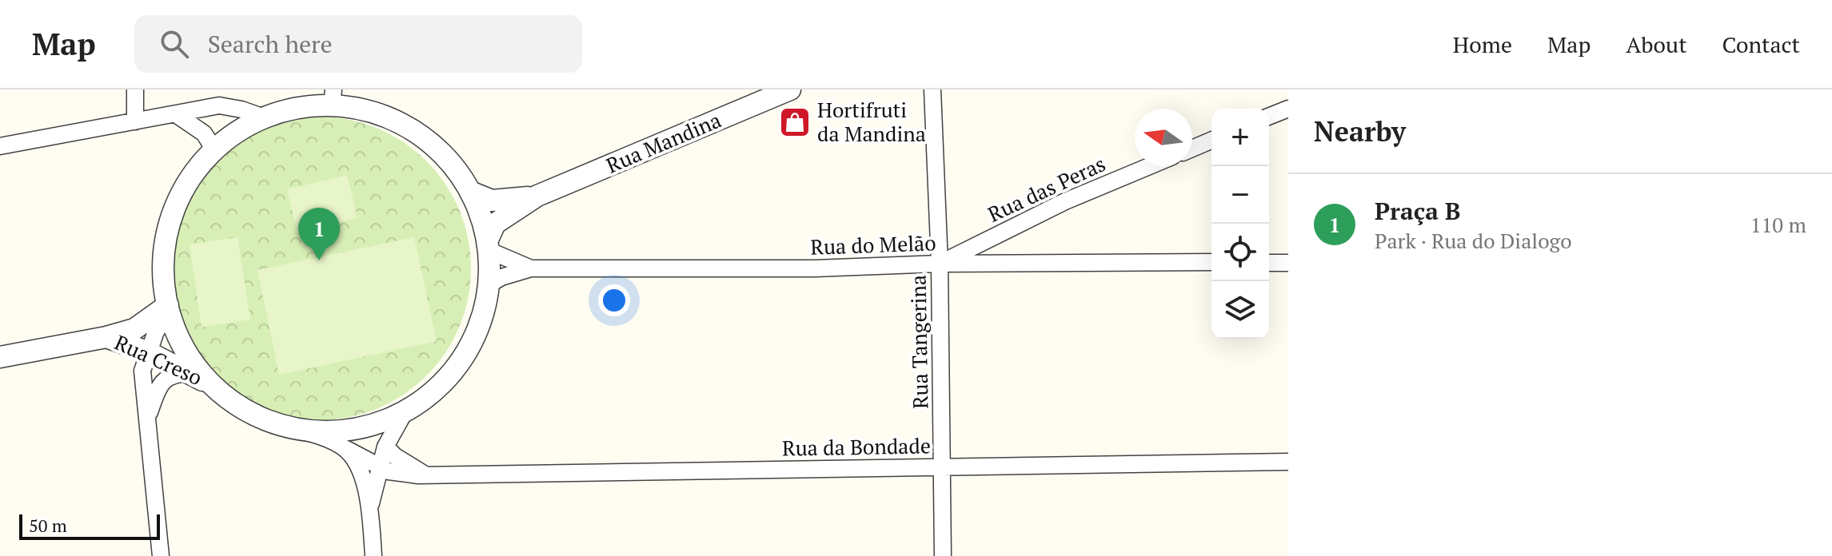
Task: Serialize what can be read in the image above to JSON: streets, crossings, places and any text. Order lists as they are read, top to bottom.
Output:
{
  "streets": {
    "street": [
      "Rua Mandina",
      "Rua das Peras",
      "Rua do Melão",
      "Rua Tangerina",
      "Rua Creso",
      "Rua da Bondade"
    ]
  },
  "crossings": [
    ["Rua Mandina", "Rua do Melão"],
    ["Rua das Peras", "Rua do Melão"],
    ["Rua das Peras", "Rua Tangerina"],
    ["Rua do Melão", "Rua Tangerina"],
    ["Rua Tangerina", "Rua da Bondade"]
  ],
  "places": {
    "shop": ["Hortifruti da Mandina"]
  },
  "scale_bar": "50 m",
  "north": "left",
  "page": {
    "header": "Map",
    "search": "Search here",
    "nav": [
      "Home",
      "Map",
      "About",
      "Contact"
    ],
    "heading": "Nearby",
    "map_buttons": ["+", "−"],
    "list": [
      {
        "mark": "1",
        "name": "Praça B",
        "note": "Park · Rua do Dialogo",
        "value": "110 m"
      }
    ],
    "pins": "1",
    "scale": "50 m"
  }
}
